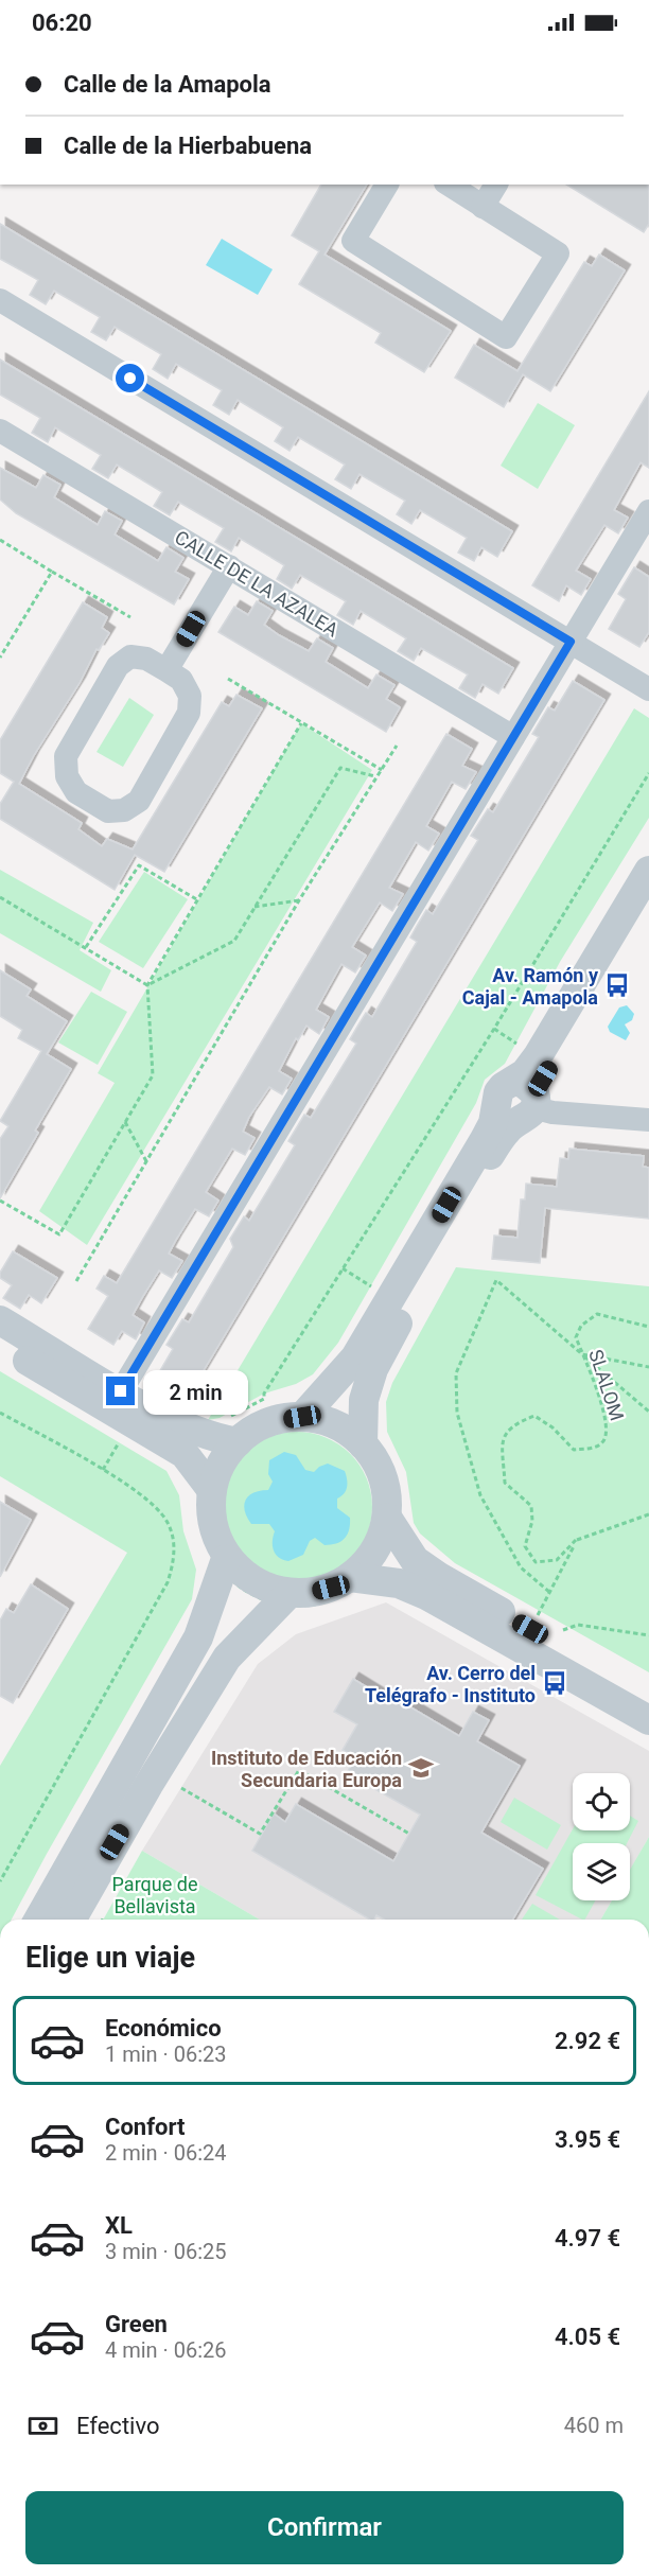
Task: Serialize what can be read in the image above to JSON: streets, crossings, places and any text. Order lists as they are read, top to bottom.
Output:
{
  "streets": {
    "street": ["CALLE DE LA AZALEA"],
    "path": ["SLALOM"]
  },
  "parks": ["Parque de Bellavista"],
  "places": {
    "bus stop": ["Av. Ramón y Cajal - Amapola", "Av. Cerro del Telégrafo - Instituto"],
    "school or university": ["Instituto de Educación Secundaria Europa"]
  },
  "page": {
    "status": "06:20",
    "banner": ["Calle de la Amapola", "Calle de la Hierbabuena"],
    "bubble": "2 min",
    "heading": "Elige un viaje",
    "list": [
      {
        "name": "Económico",
        "note": "1 min · 06:23",
        "value": "2.92 €"
      },
      {
        "name": "Confort",
        "note": "2 min · 06:24",
        "value": "3.95 €"
      },
      {
        "name": "XL",
        "note": "3 min · 06:25",
        "value": "4.97 €"
      },
      {
        "name": "Green",
        "note": "4 min · 06:26",
        "value": "4.05 €"
      }
    ],
    "pay": ["Efectivo", "460 m"],
    "buttons": "Confirmar"
  }
}
